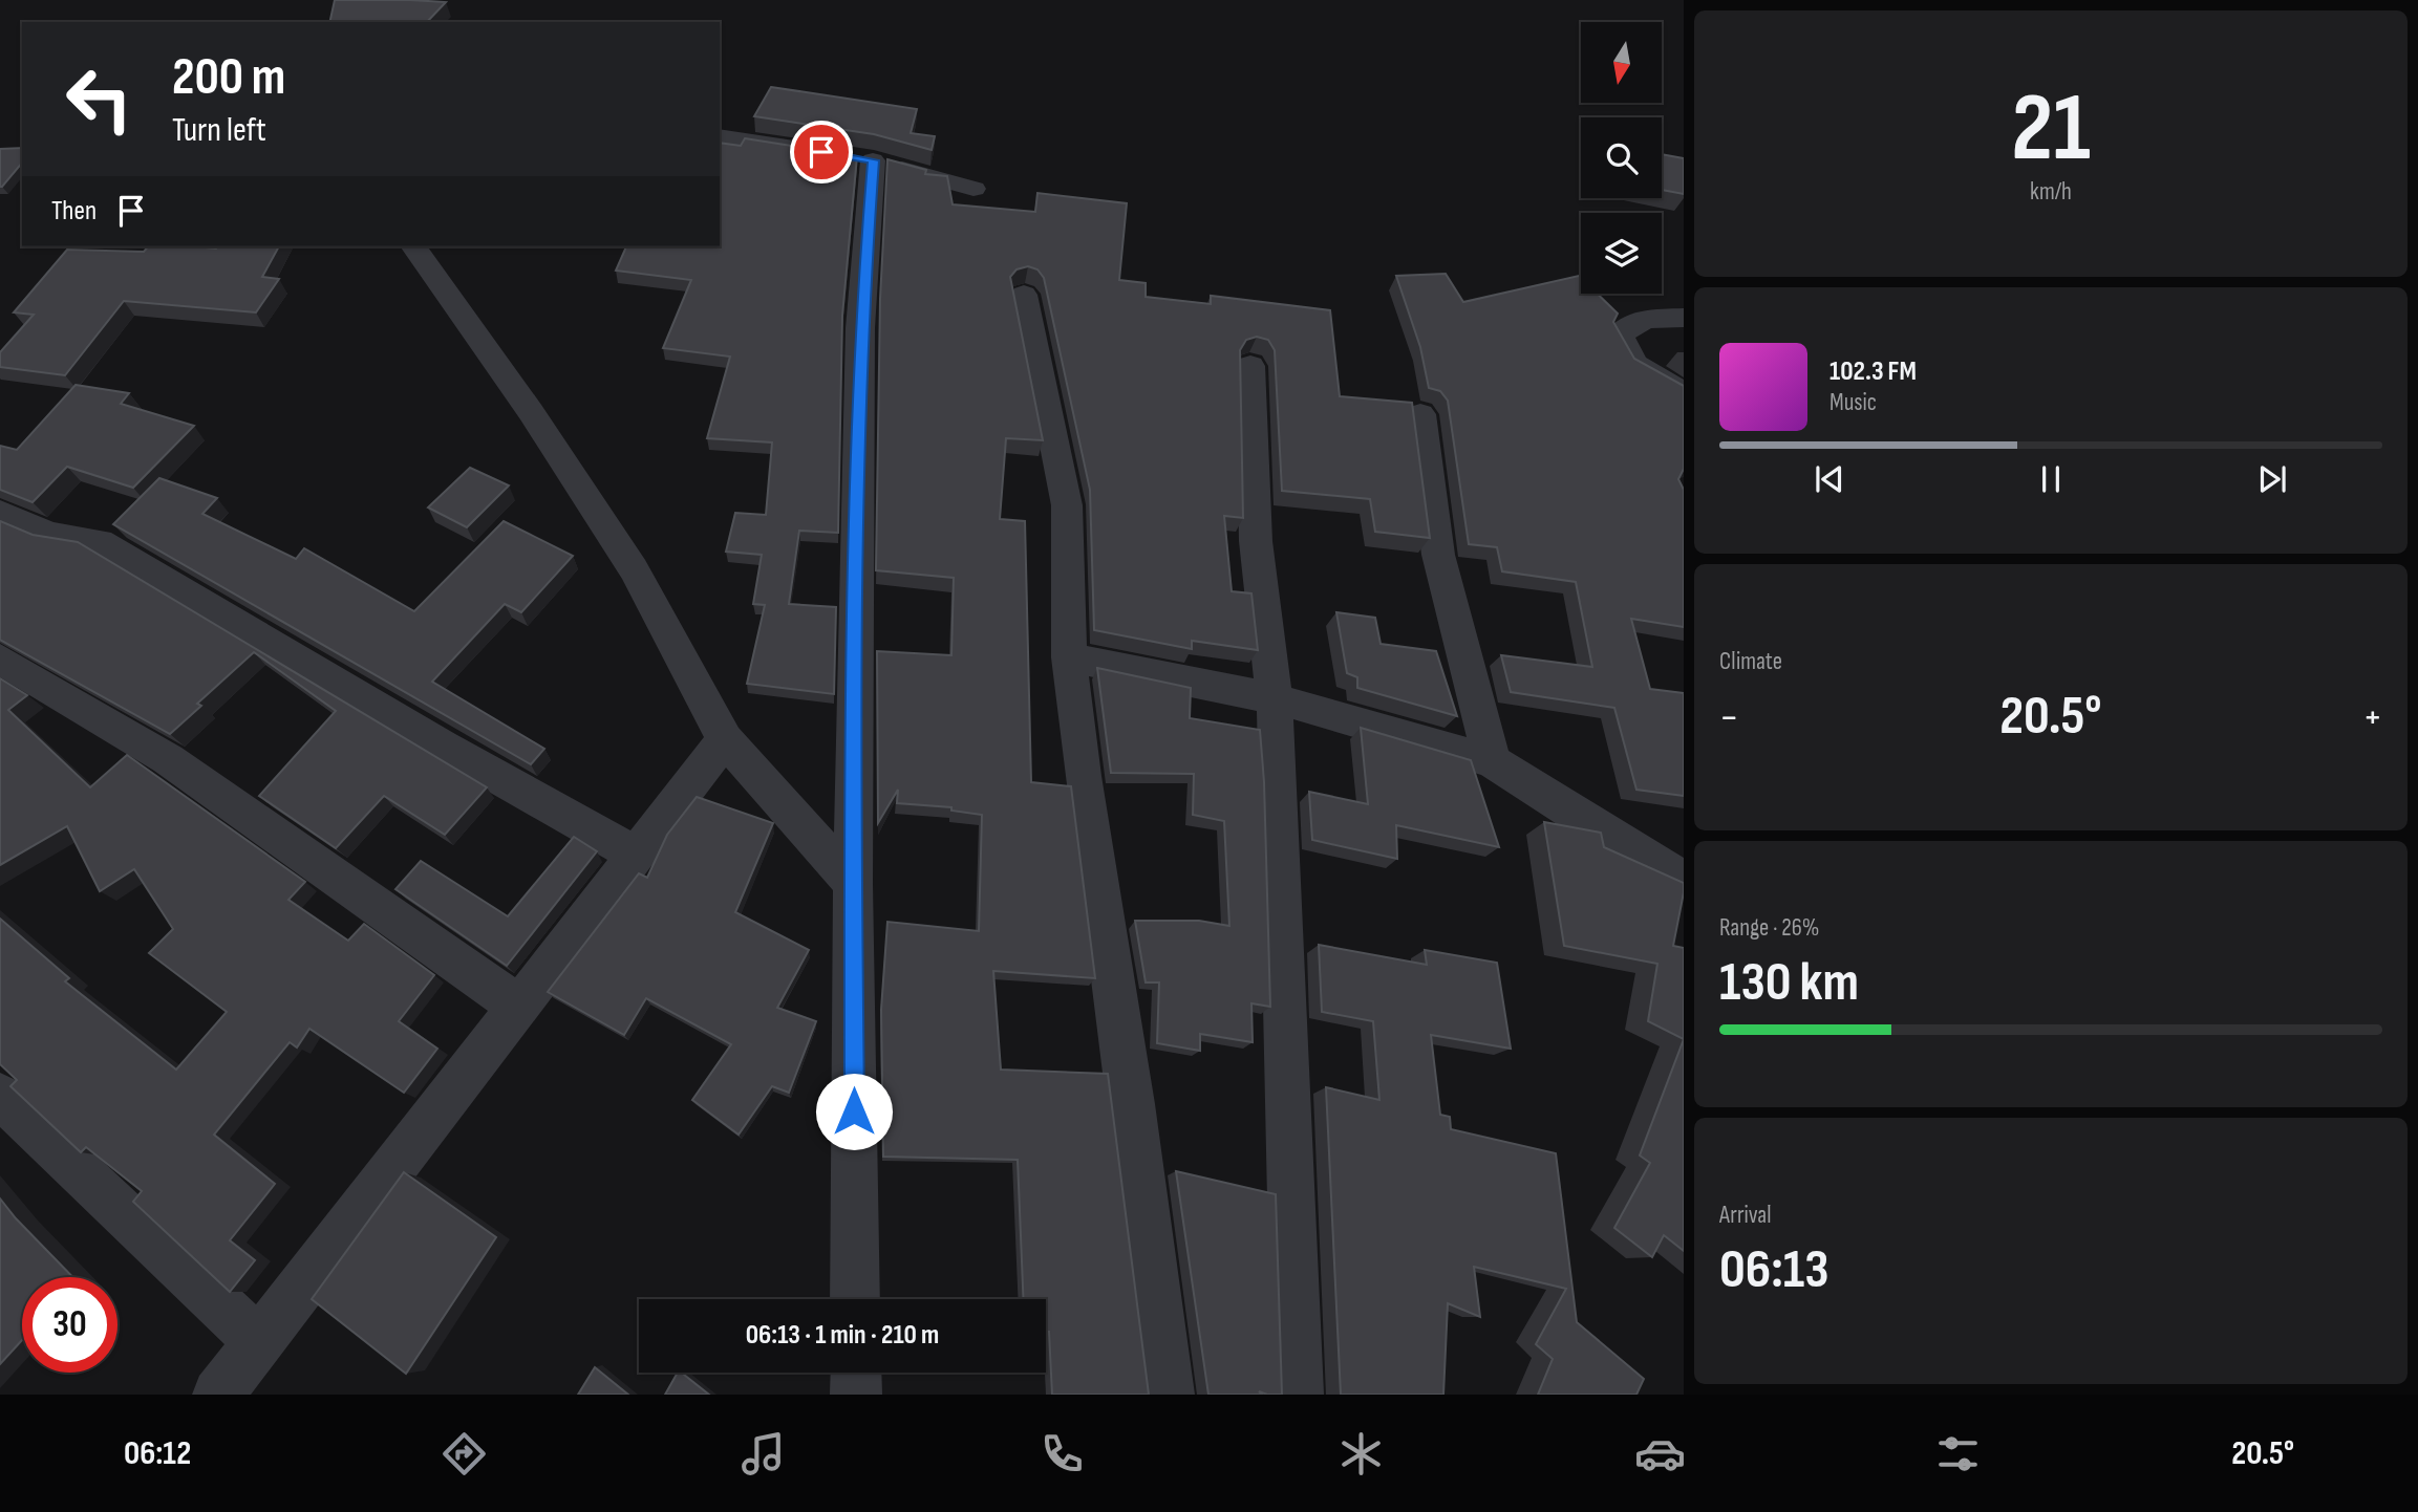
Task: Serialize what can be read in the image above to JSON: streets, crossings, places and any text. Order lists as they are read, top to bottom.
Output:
{
  "north": "bottom",
  "page": {
    "tile": [
      ["21", "km/h"],
      "Climate",
      ["Range · 26%", "130 km"],
      ["Arrival", "06:13"]
    ],
    "turn": ["200 m", "Turn left"],
    "then": "Then",
    "song": ["102.3 FM", "Music"],
    "heat": ["−", "20.5°", "+"],
    "limit": "30",
    "trip": "06:13 · 1 min · 210 m",
    "tabs": ["06:12", "20.5°"]
  }
}
